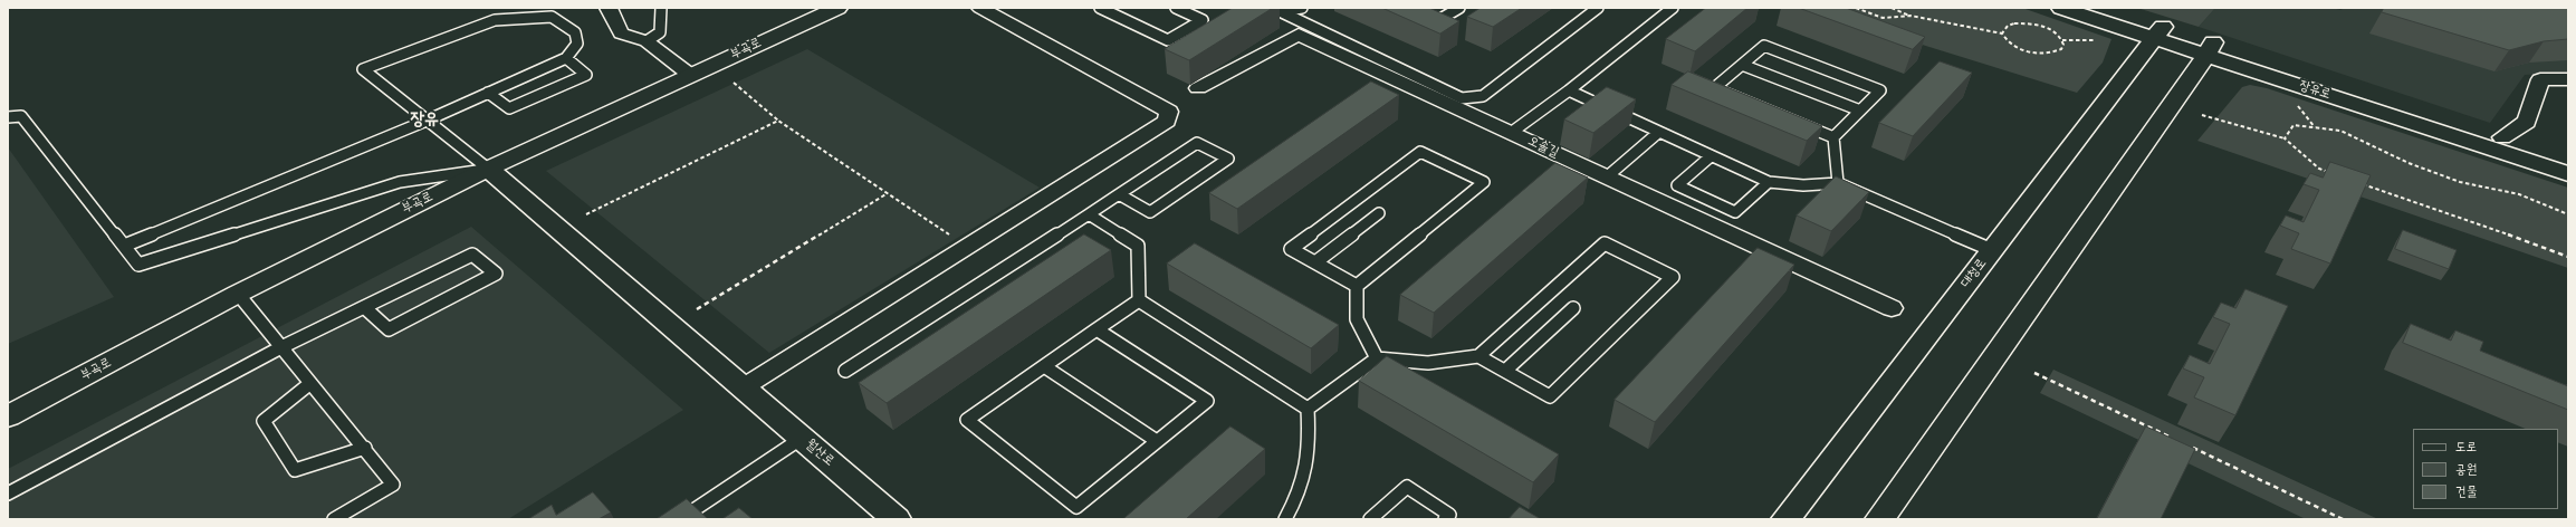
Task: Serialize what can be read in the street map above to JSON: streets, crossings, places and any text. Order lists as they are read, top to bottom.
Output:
{
  "streets": {
    "main road": [
      "부곡로",
      "장유로",
      "대청로",
      "월산로"
    ],
    "street": ["오솔길"]
  },
  "crossings": [
    ["부곡로", "월산로"],
    ["장유로", "대청로"]
  ],
  "districts": ["장유"],
  "legend": ["도로", "공원", "건물"]
}
